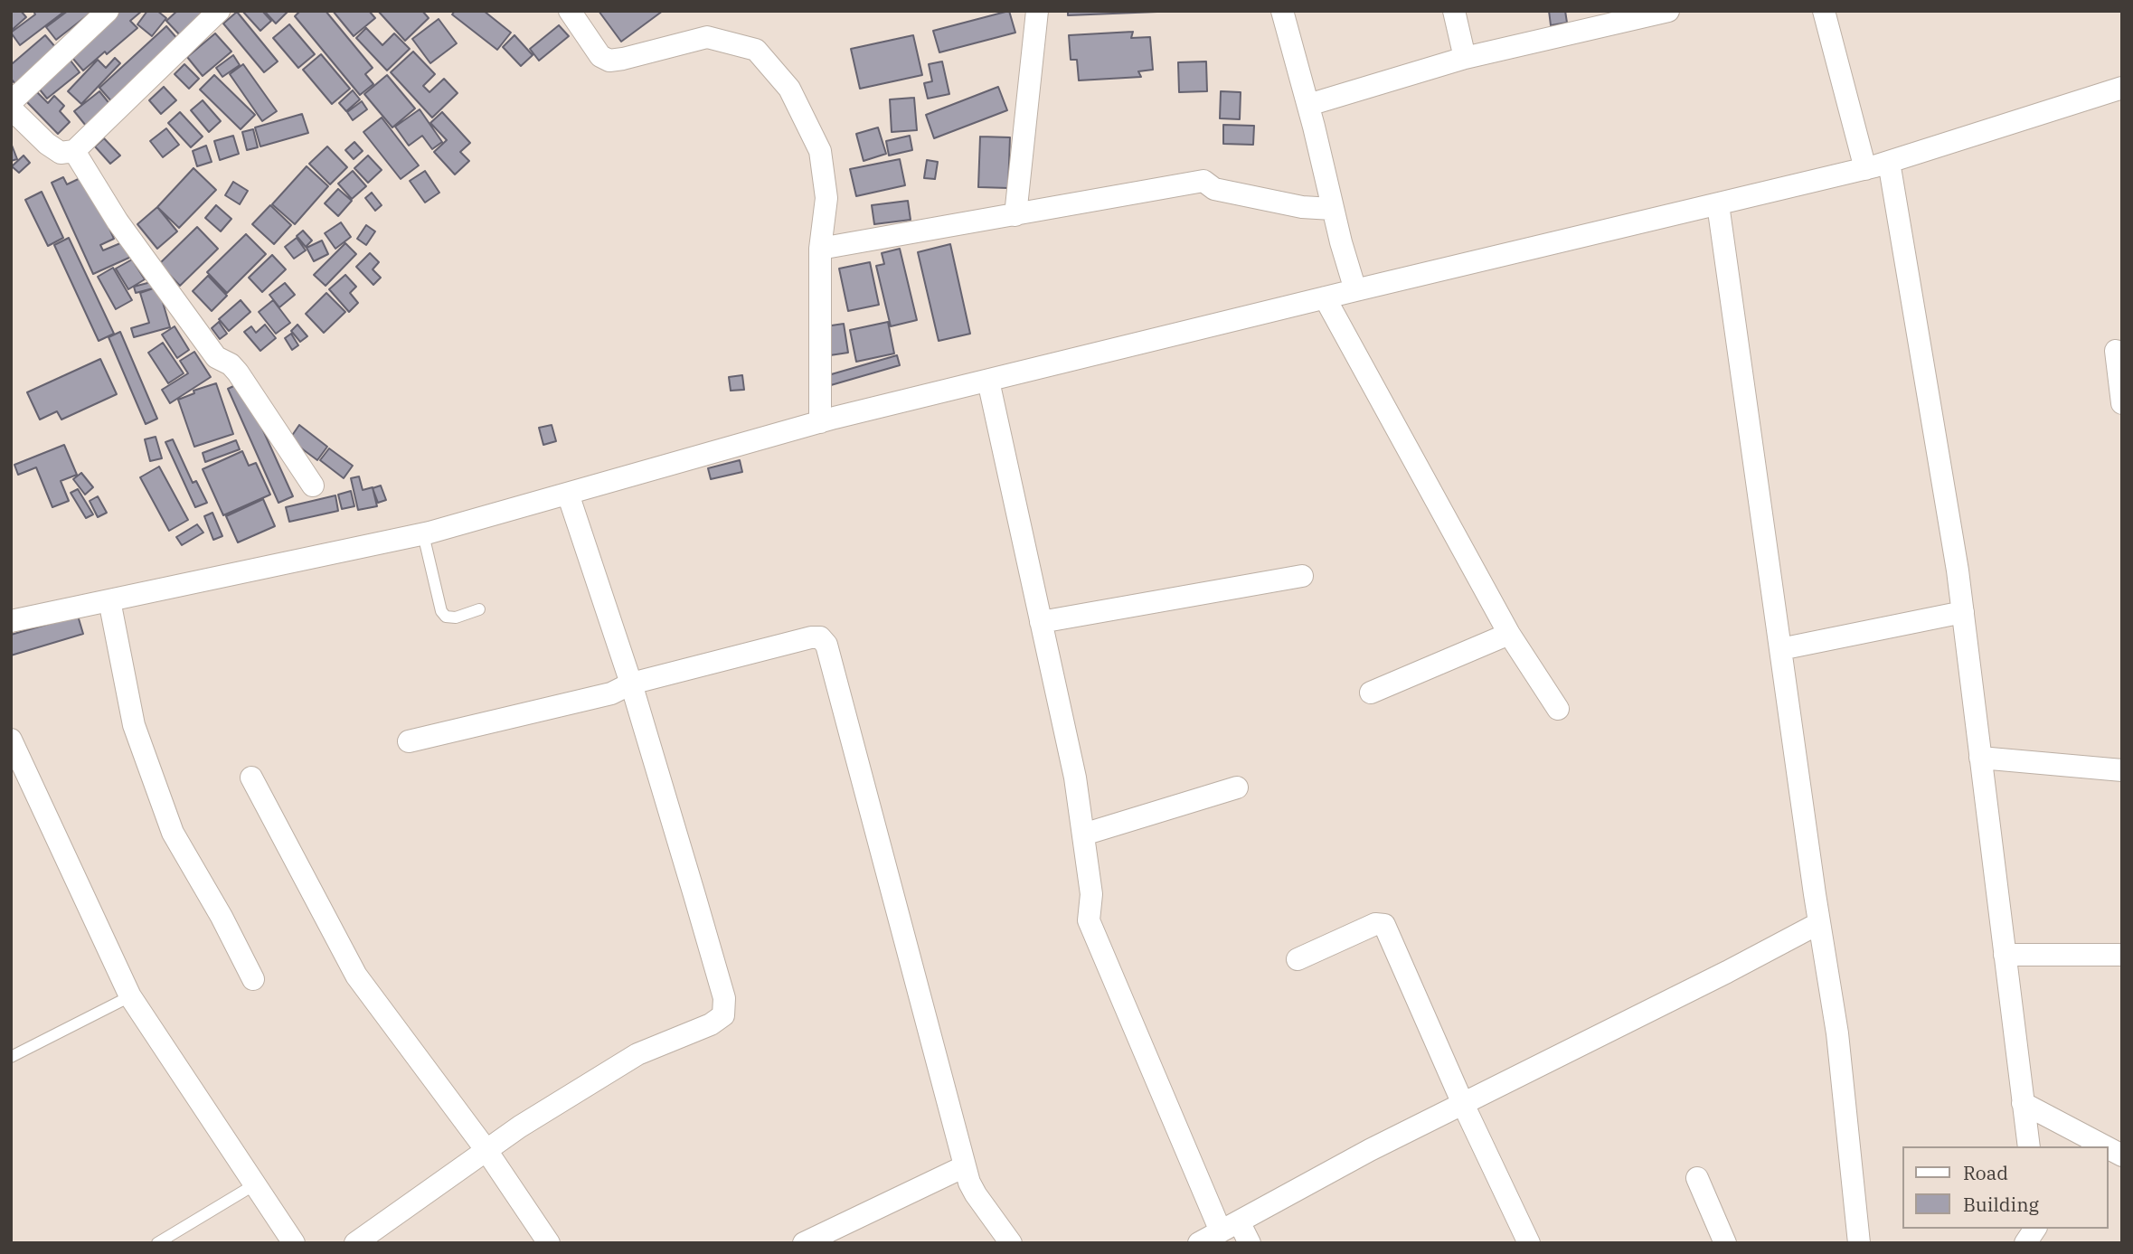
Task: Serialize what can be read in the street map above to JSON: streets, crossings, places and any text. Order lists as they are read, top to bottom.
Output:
{
  "legend": ["Road", "Building"]
}
